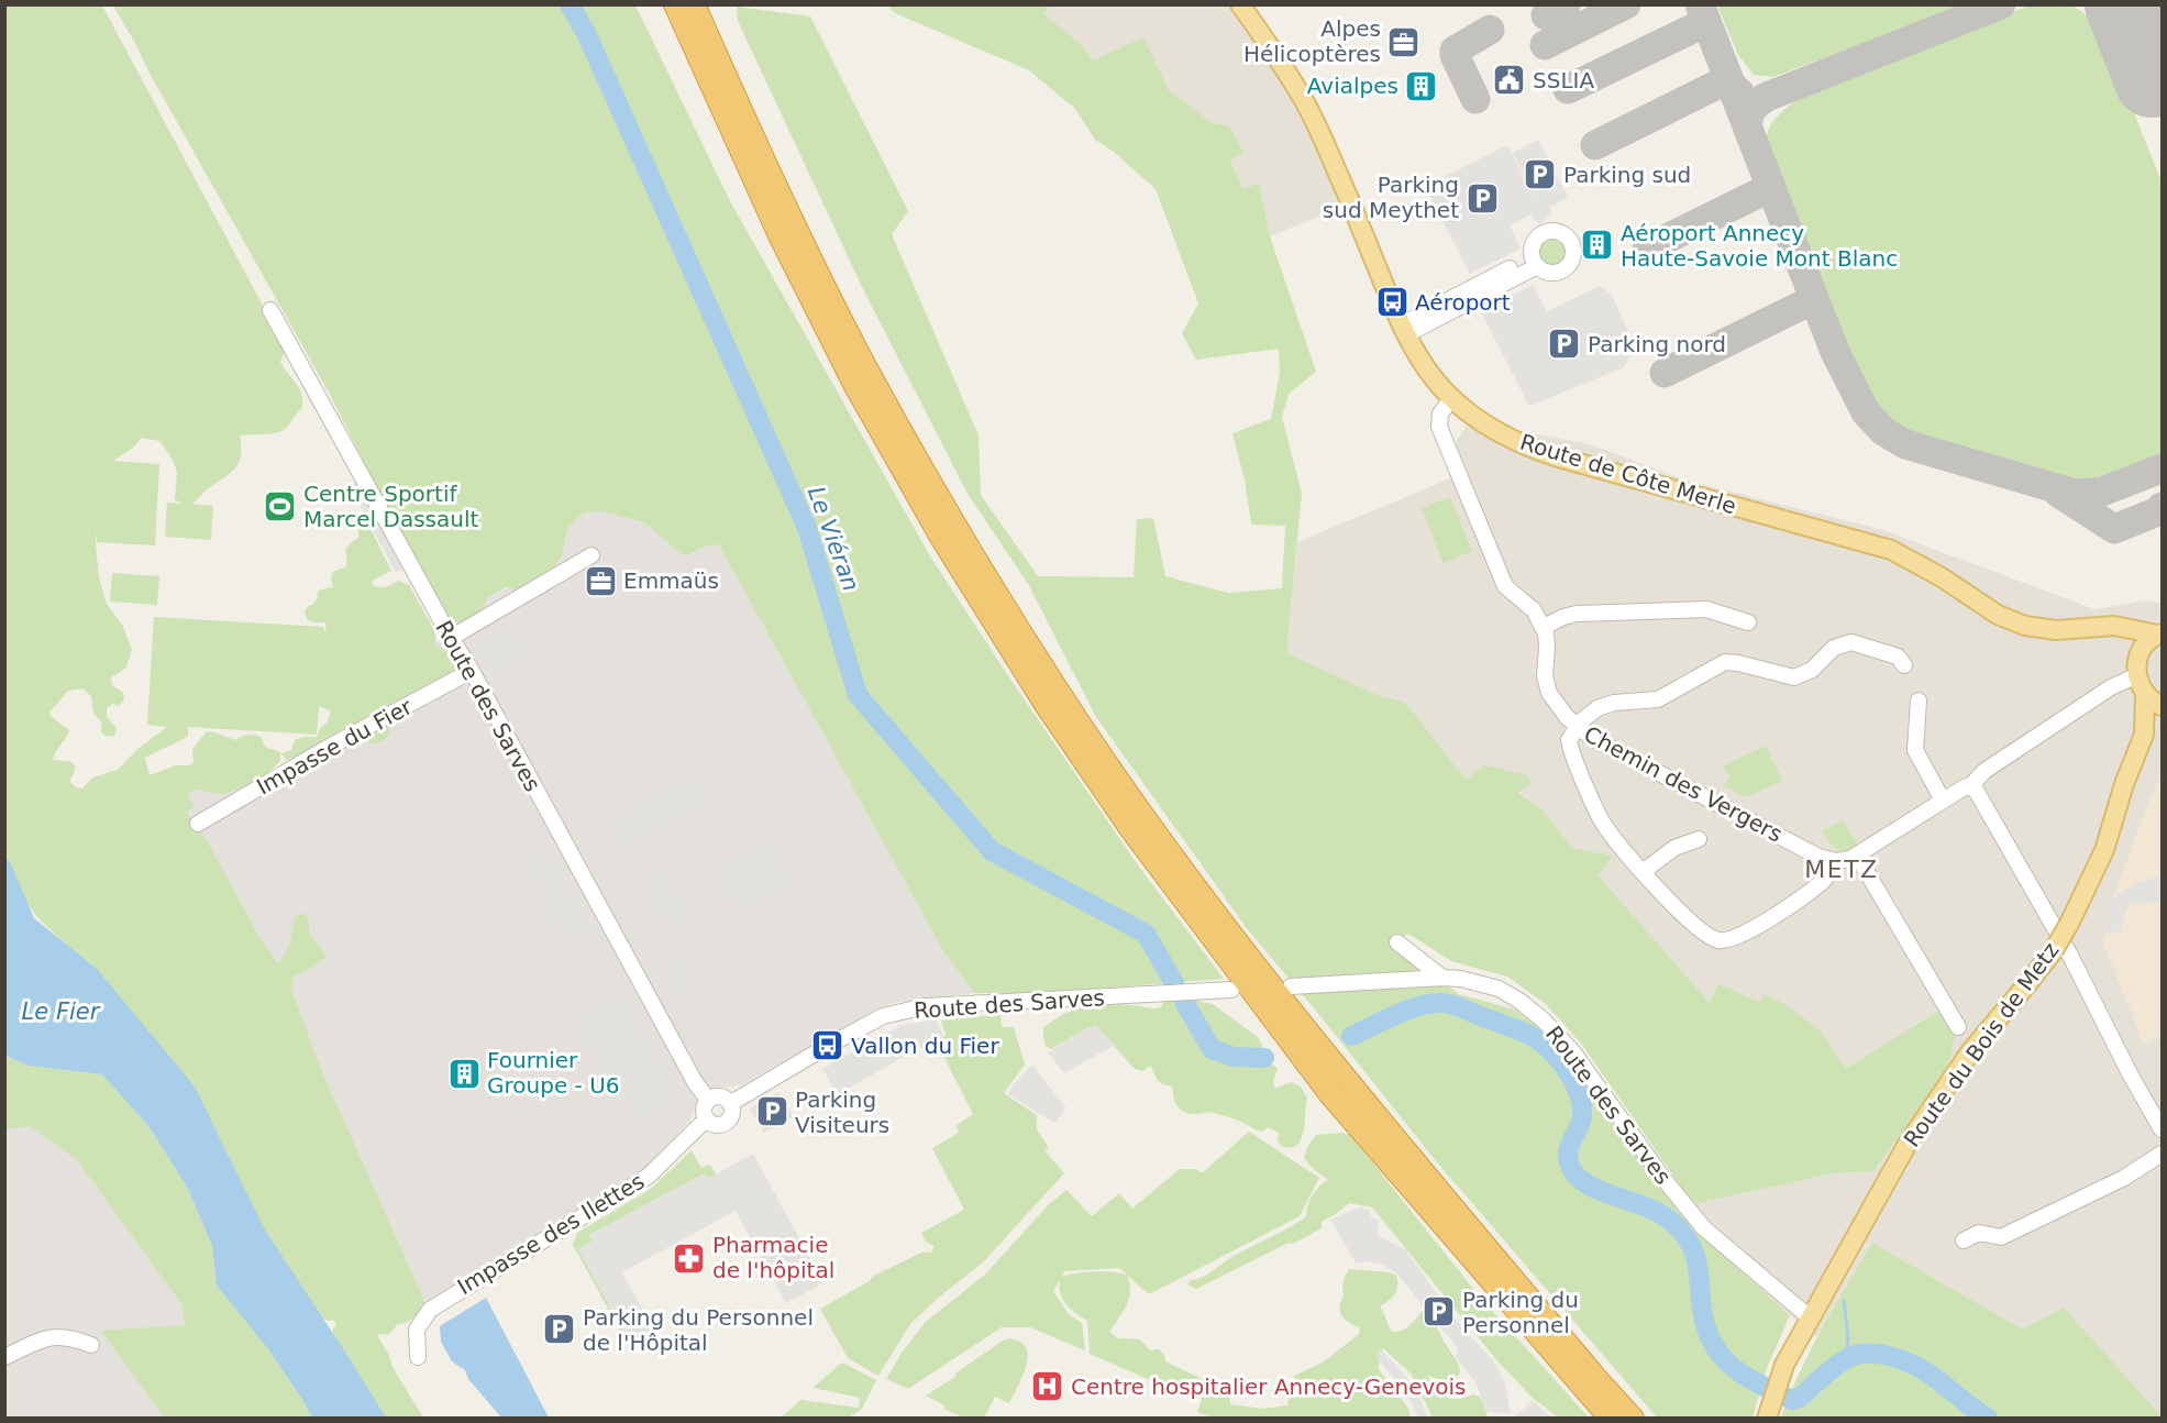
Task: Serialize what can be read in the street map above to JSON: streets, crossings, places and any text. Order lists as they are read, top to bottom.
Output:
{
  "streets": {
    "main road": ["Route de Côte Merle", "Route du Bois de Metz"],
    "street": [
      "Route des Sarves",
      "Impasse du Fier",
      "Chemin des Vergers",
      "Impasse des Ilettes"
    ]
  },
  "crossings": [
    ["Route des Sarves", "Impasse du Fier"],
    ["Route des Sarves", "Route du Bois de Metz"],
    ["Route des Sarves", "Impasse des Ilettes"]
  ],
  "districts": ["METZ"],
  "water": ["Le Viéran", "Le Fier"],
  "places": {
    "office": ["Alpes Hélicoptères", "Emmaüs"],
    "public building": ["SSLIA"],
    "building": ["Avialpes", "Aéroport Annecy Haute-Savoie Mont Blanc", "Fournier Groupe - U6"],
    "parking": [
      "Parking sud",
      "Parking sud Meythet",
      "Parking nord",
      "Parking Visiteurs",
      "Parking du Personnel",
      "Parking du Personnel de l'Hôpital"
    ],
    "bus stop": ["Aéroport", "Vallon du Fier"],
    "sports": ["Centre Sportif Marcel Dassault"],
    "pharmacy": ["Pharmacie de l'hôpital"],
    "hospital": ["Centre hospitalier Annecy-Genevois"]
  }
}
